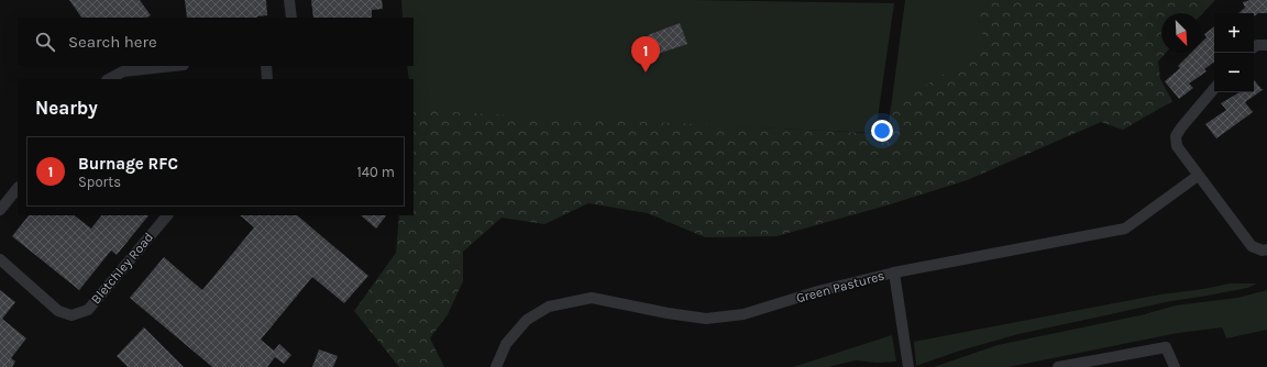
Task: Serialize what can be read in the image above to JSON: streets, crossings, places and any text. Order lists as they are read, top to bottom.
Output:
{
  "streets": {
    "street": ["Bletchley Road", "Green Pastures"]
  },
  "north": "bottom right",
  "page": {
    "map_buttons": ["+", "−"],
    "search": "Search here",
    "pins": "1",
    "heading": "Nearby",
    "list": [
      {
        "mark": "1",
        "name": "Burnage RFC",
        "note": "Sports",
        "value": "140 m"
      }
    ]
  }
}
